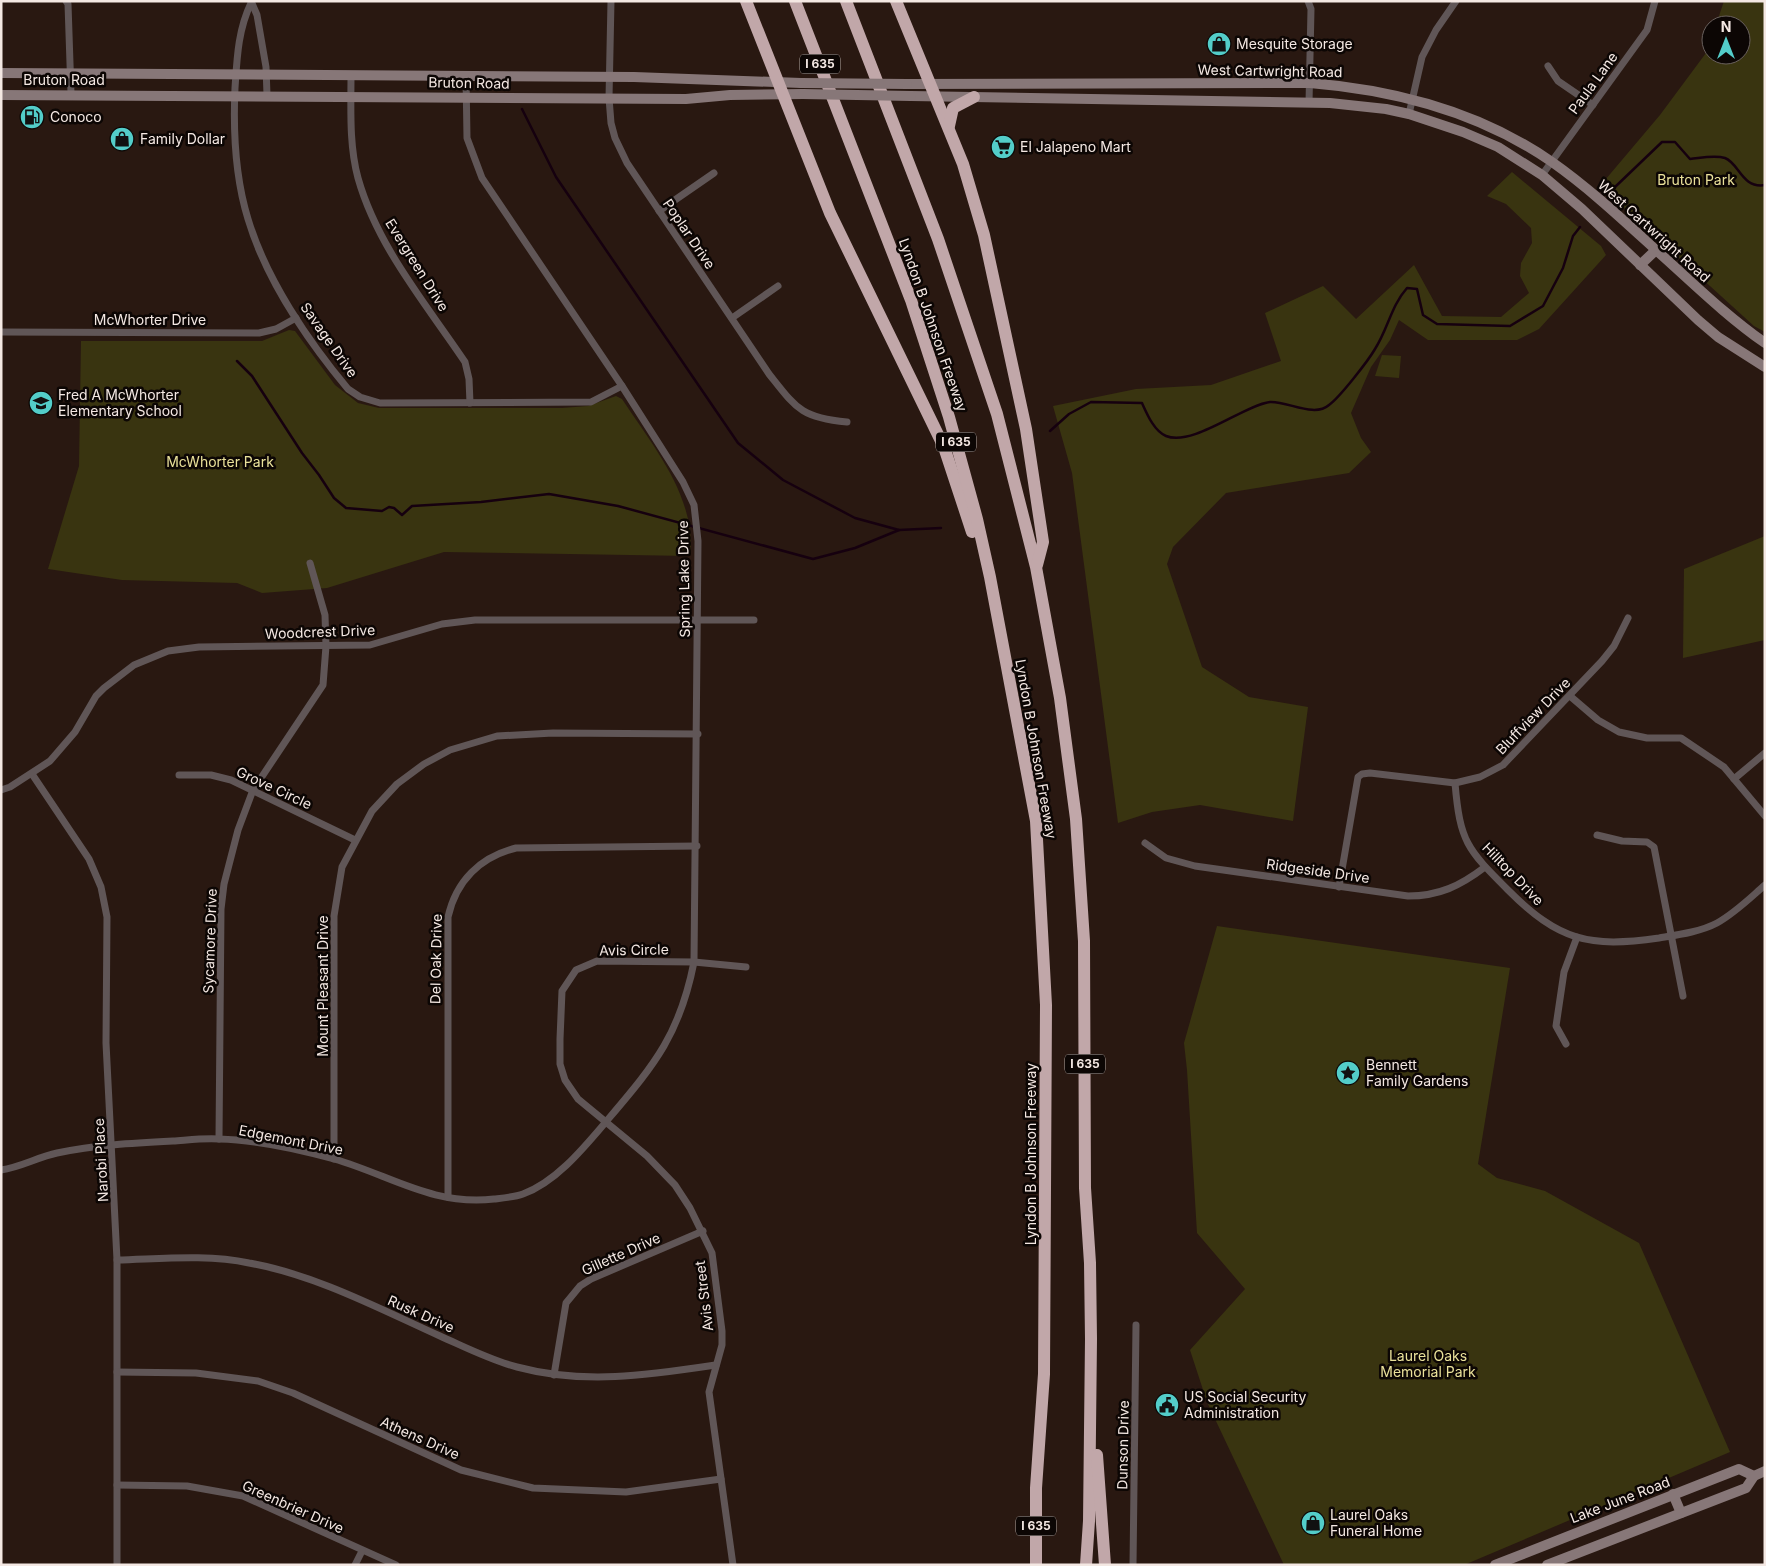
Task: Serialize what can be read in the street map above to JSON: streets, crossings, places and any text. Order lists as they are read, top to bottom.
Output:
{
  "streets": {
    "highway": ["I 635", "Lyndon B Johnson Freeway"],
    "main road": ["West Cartwright Road", "Bruton Road", "Lake June Road"],
    "street": [
      "Paula Lane",
      "Poplar Drive",
      "Evergreen Drive",
      "McWhorter Drive",
      "Savage Drive",
      "Spring Lake Drive",
      "Woodcrest Drive",
      "Bluffview Drive",
      "Grove Circle",
      "Ridgeside Drive",
      "Hilltop Drive",
      "Sycamore Drive",
      "Avis Circle",
      "Del Oak Drive",
      "Mount Pleasant Drive",
      "Edgemont Drive",
      "Narobi Place",
      "Gillette Drive",
      "Avis Street",
      "Rusk Drive",
      "Athens Drive",
      "Dunson Drive",
      "Greenbrier Drive"
    ]
  },
  "crossings": [
    ["West Cartwright Road", "Bruton Road"],
    ["West Cartwright Road", "Paula Lane"],
    ["Bruton Road", "Poplar Drive"],
    ["Bruton Road", "Evergreen Drive"],
    ["Bruton Road", "Savage Drive"],
    ["Bruton Road", "Spring Lake Drive"],
    ["Evergreen Drive", "Savage Drive"],
    ["McWhorter Drive", "Savage Drive"],
    ["Savage Drive", "Spring Lake Drive"],
    ["Spring Lake Drive", "Woodcrest Drive"],
    ["Spring Lake Drive", "Avis Circle"],
    ["Spring Lake Drive", "Del Oak Drive"],
    ["Spring Lake Drive", "Mount Pleasant Drive"],
    ["Spring Lake Drive", "Edgemont Drive"],
    ["Spring Lake Drive", "Avis Street"],
    ["Woodcrest Drive", "Sycamore Drive"],
    ["Woodcrest Drive", "Narobi Place"],
    ["Bluffview Drive", "Ridgeside Drive"],
    ["Bluffview Drive", "Hilltop Drive"],
    ["Grove Circle", "Sycamore Drive"],
    ["Grove Circle", "Mount Pleasant Drive"],
    ["Ridgeside Drive", "Hilltop Drive"],
    ["Sycamore Drive", "Edgemont Drive"],
    ["Avis Circle", "Edgemont Drive"],
    ["Avis Circle", "Avis Street"],
    ["Del Oak Drive", "Edgemont Drive"],
    ["Mount Pleasant Drive", "Edgemont Drive"],
    ["Edgemont Drive", "Narobi Place"],
    ["Edgemont Drive", "Avis Street"],
    ["Narobi Place", "Rusk Drive"],
    ["Narobi Place", "Athens Drive"],
    ["Narobi Place", "Greenbrier Drive"],
    ["Gillette Drive", "Avis Street"],
    ["Gillette Drive", "Rusk Drive"],
    ["Avis Street", "Rusk Drive"],
    ["Avis Street", "Athens Drive"]
  ],
  "parks": ["Bruton Park", "McWhorter Park", "Laurel Oaks Memorial Park"],
  "places": {
    "shop": ["Mesquite Storage", "Family Dollar", "Laurel Oaks Funeral Home"],
    "fuel station": ["Conoco"],
    "supermarket": ["El Jalapeno Mart"],
    "school or university": ["Fred A McWhorter Elementary School"],
    "place": ["Bennett Family Gardens"],
    "public building": ["US Social Security Administration"]
  },
  "north": "top"
}
